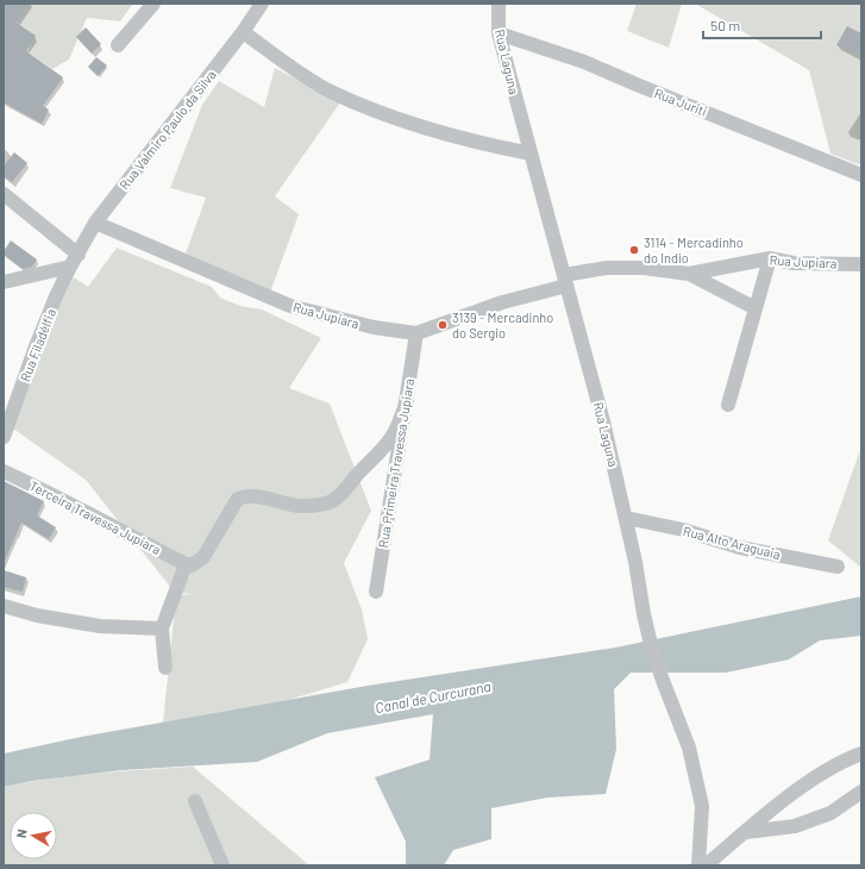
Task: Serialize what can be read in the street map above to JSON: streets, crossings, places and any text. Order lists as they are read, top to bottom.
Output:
{
  "streets": {
    "street": [
      "Rua Laguna",
      "Rua Juriti",
      "Rua Valmiro Paulo da Silva",
      "Rua Jupiara",
      "Rua Filadélfia",
      "Rua Primeira Travessa Jupiara",
      "Terceira Travessa Jupiara",
      "Rua Alto Araguaia"
    ]
  },
  "crossings": [
    ["Rua Laguna", "Rua Juriti"],
    ["Rua Laguna", "Rua Jupiara"],
    ["Rua Laguna", "Rua Alto Araguaia"],
    ["Rua Valmiro Paulo da Silva", "Rua Jupiara"],
    ["Rua Valmiro Paulo da Silva", "Rua Filadélfia"],
    ["Rua Jupiara", "Rua Primeira Travessa Jupiara"]
  ],
  "water": ["Canal de Curcurana"],
  "places": ["3114 - Mercadinho do Indio", "3139 - Mercadinho do Sergio"],
  "scale_bar": "50 m",
  "north": "left"
}
